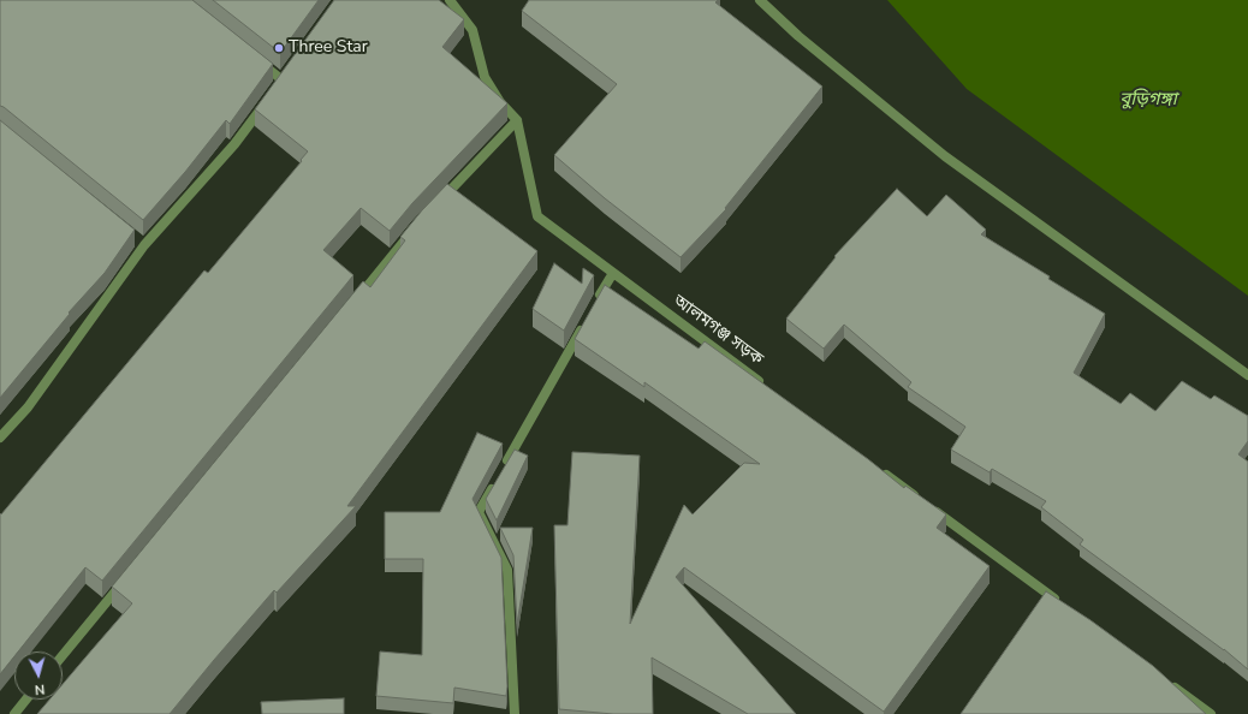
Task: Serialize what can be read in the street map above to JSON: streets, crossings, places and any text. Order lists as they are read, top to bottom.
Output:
{
  "streets": {
    "street": ["আলমগঞ্জ সড়ক"]
  },
  "water": ["বুড়িগঙ্গা"],
  "places": ["Three Star"],
  "north": "bottom"
}
